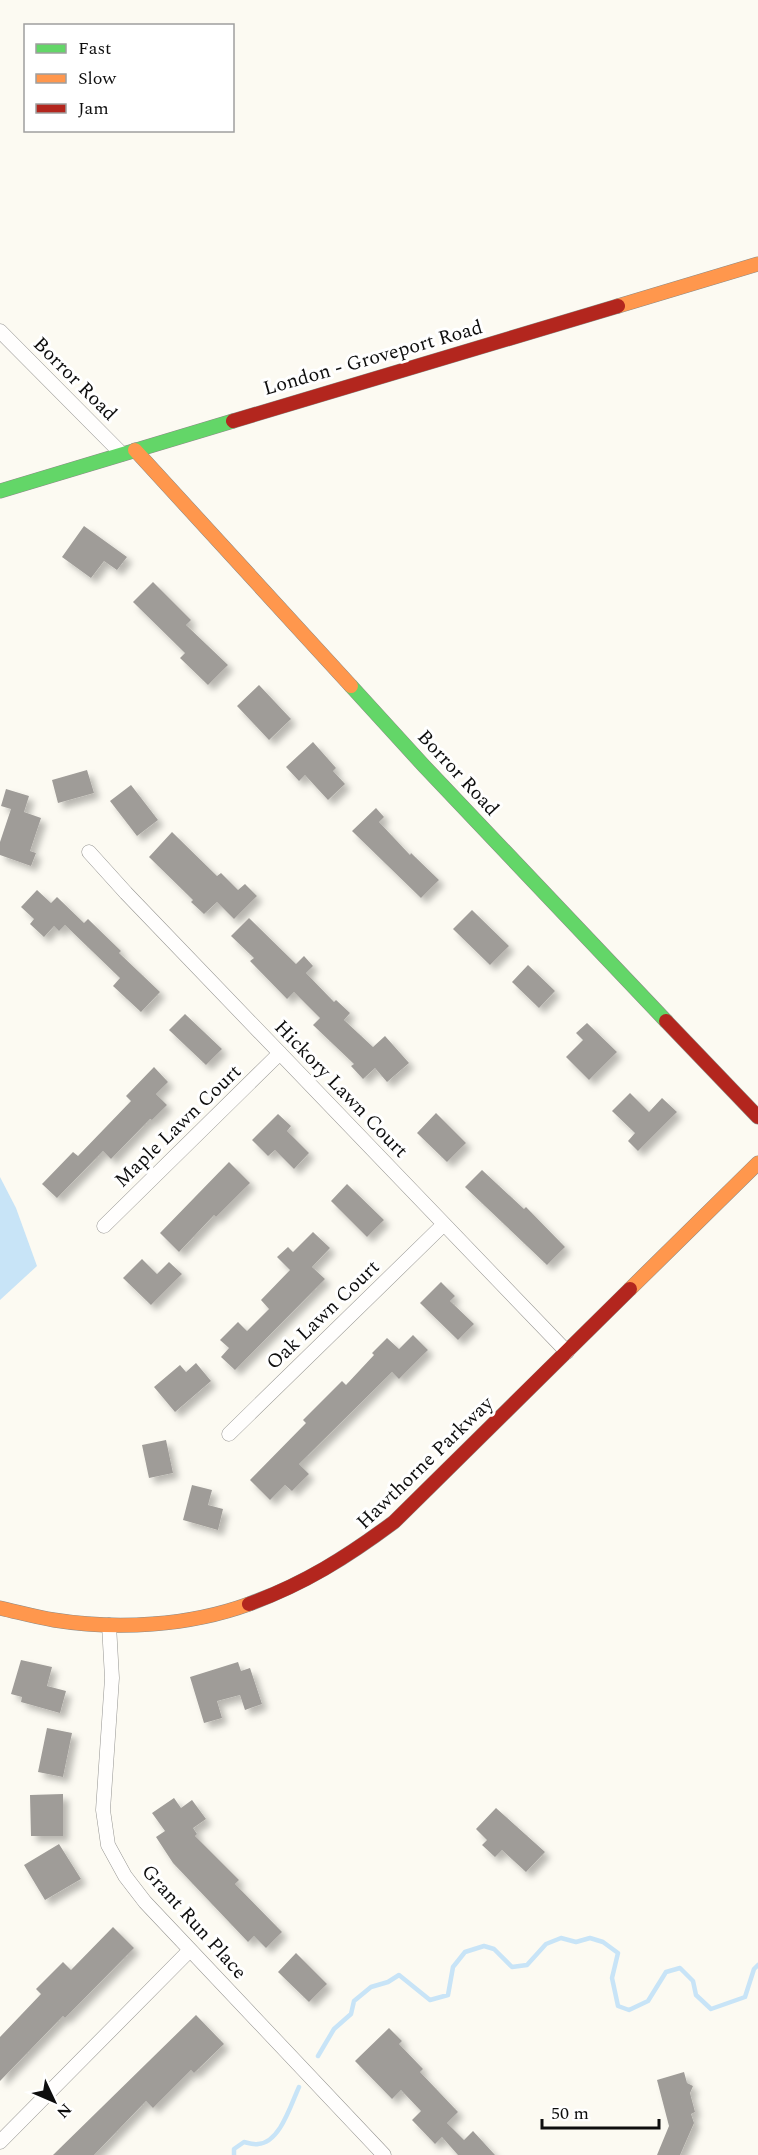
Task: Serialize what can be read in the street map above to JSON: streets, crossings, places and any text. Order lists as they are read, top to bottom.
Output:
{
  "streets": {
    "street": [
      "London - Groveport Road",
      "Borror Road",
      "Hickory Lawn Court",
      "Maple Lawn Court",
      "Oak Lawn Court",
      "Hawthorne Parkway",
      "Grant Run Place"
    ]
  },
  "crossings": [
    ["London - Groveport Road", "Borror Road"],
    ["Hickory Lawn Court", "Maple Lawn Court"],
    ["Hickory Lawn Court", "Oak Lawn Court"],
    ["Hickory Lawn Court", "Hawthorne Parkway"],
    ["Hawthorne Parkway", "Grant Run Place"]
  ],
  "legend": ["Fast", "Slow", "Jam"],
  "scale_bar": "50 m",
  "north": "bottom right"
}
